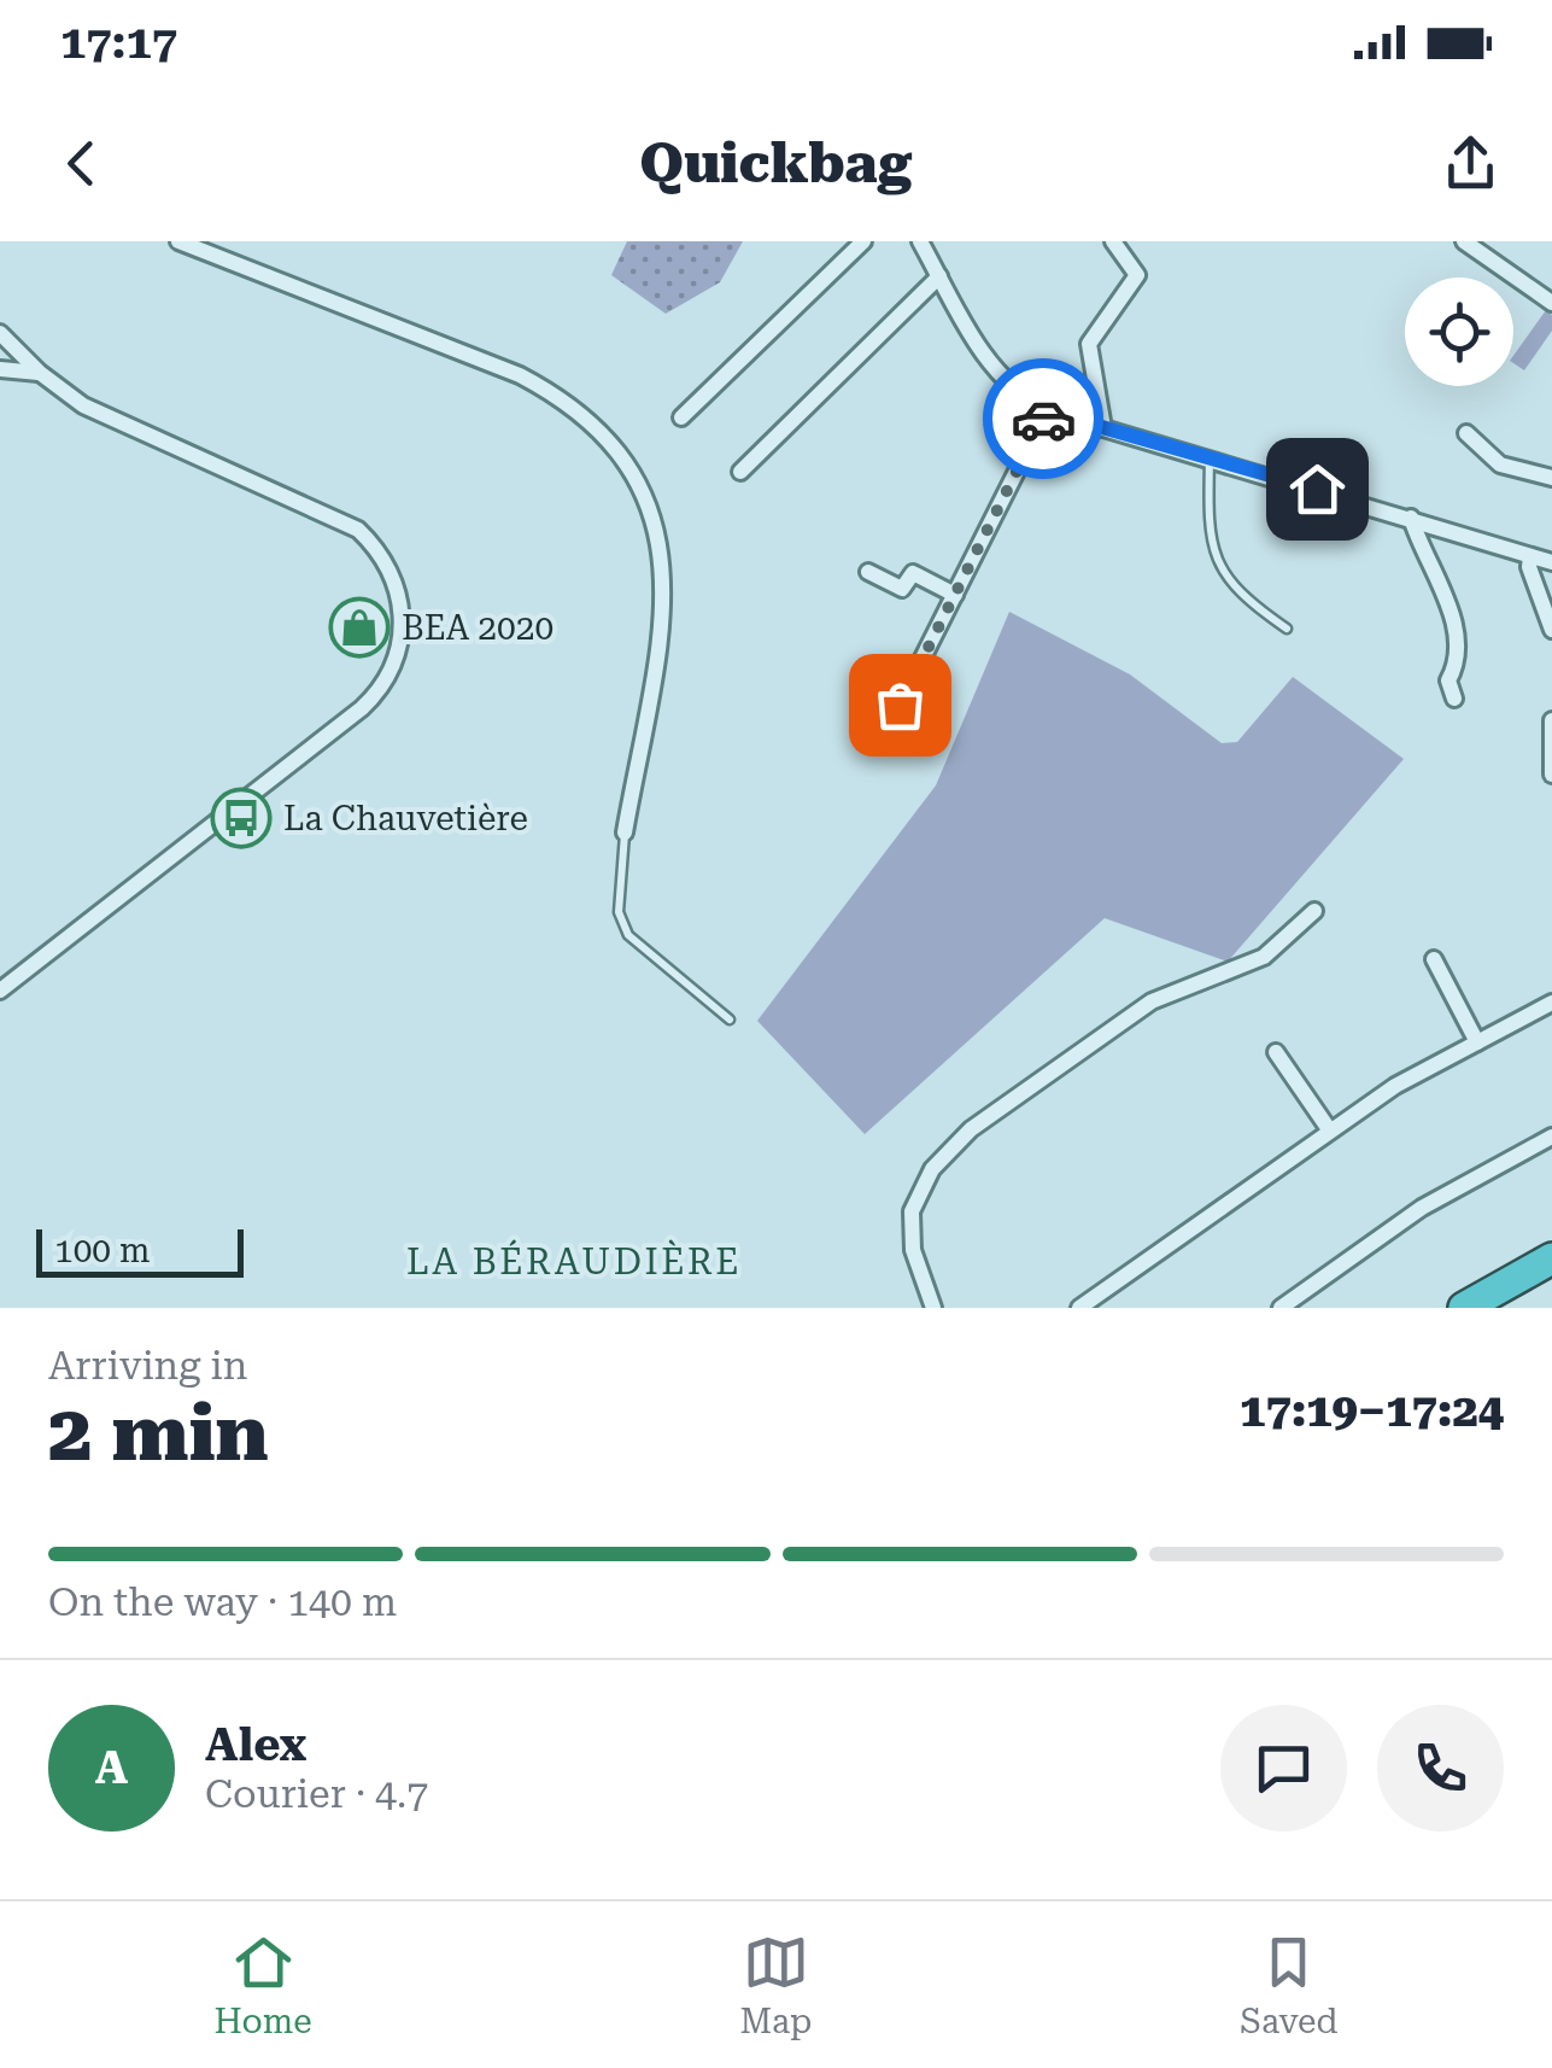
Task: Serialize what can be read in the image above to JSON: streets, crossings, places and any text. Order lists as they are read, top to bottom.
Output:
{
  "districts": ["LA BÉRAUDIÈRE"],
  "places": {
    "shop": ["BEA 2020"],
    "bus stop": ["La Chauvetière"]
  },
  "scale_bar": "100 m",
  "page": {
    "status": "17:17",
    "header": "Quickbag",
    "scale": "100 m",
    "heading": ["2 min", "Arriving in", "17:19–17:24"],
    "panel": ["Alex", "Courier · 4.7"],
    "bar": "On the way · 140 m",
    "round": "A",
    "tabs": ["Home", "Map", "Saved"]
  }
}
